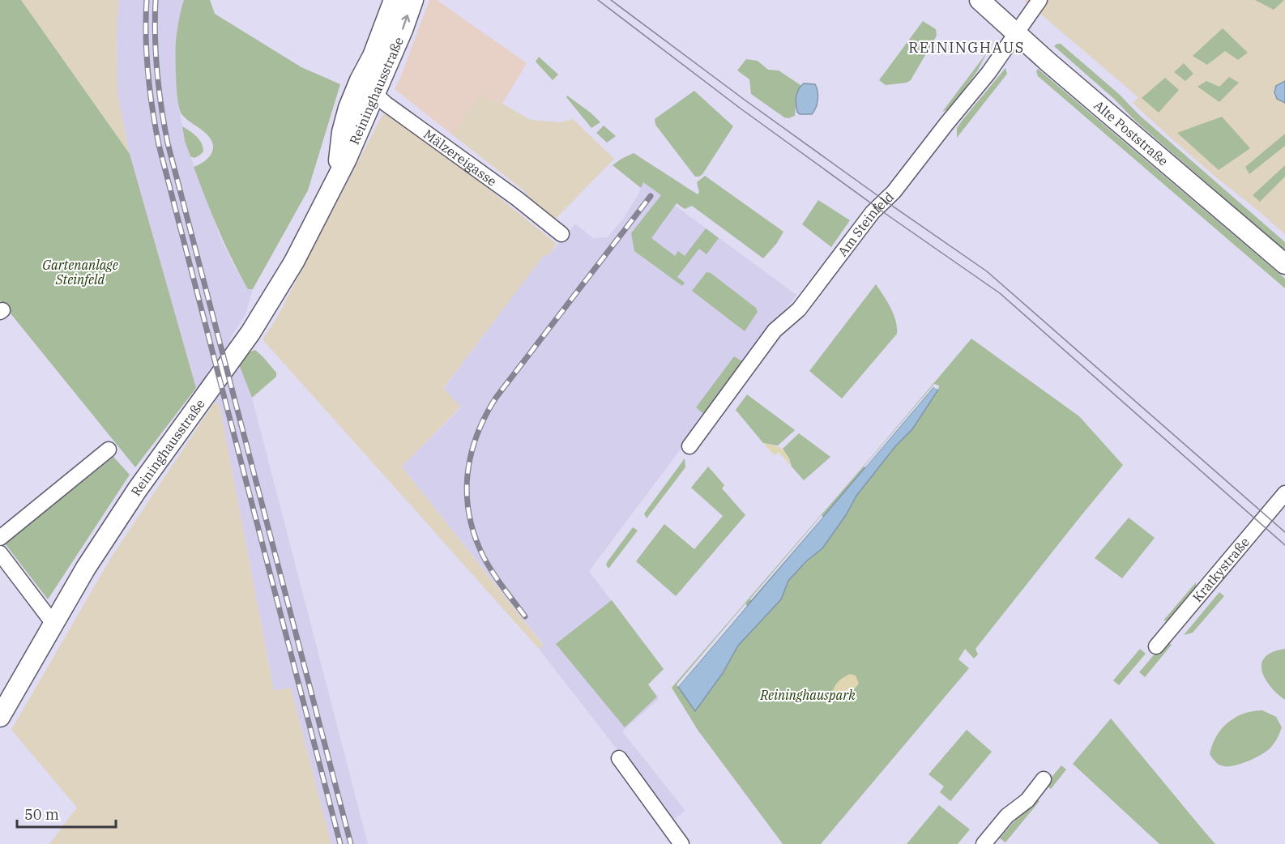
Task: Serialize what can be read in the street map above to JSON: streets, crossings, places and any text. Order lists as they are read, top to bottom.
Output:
{
  "streets": {
    "main road": ["Reininghausstraße", "Alte Poststraße"],
    "street": ["Mälzereigasse", "Am Steinfeld", "Kratkystraße"]
  },
  "crossings": [
    ["Reininghausstraße", "Mälzereigasse"],
    ["Alte Poststraße", "Am Steinfeld"]
  ],
  "districts": ["REININGHAUS"],
  "parks": ["Gartenanlage Steinfeld", "Reininghauspark"],
  "scale_bar": "50 m"
}
